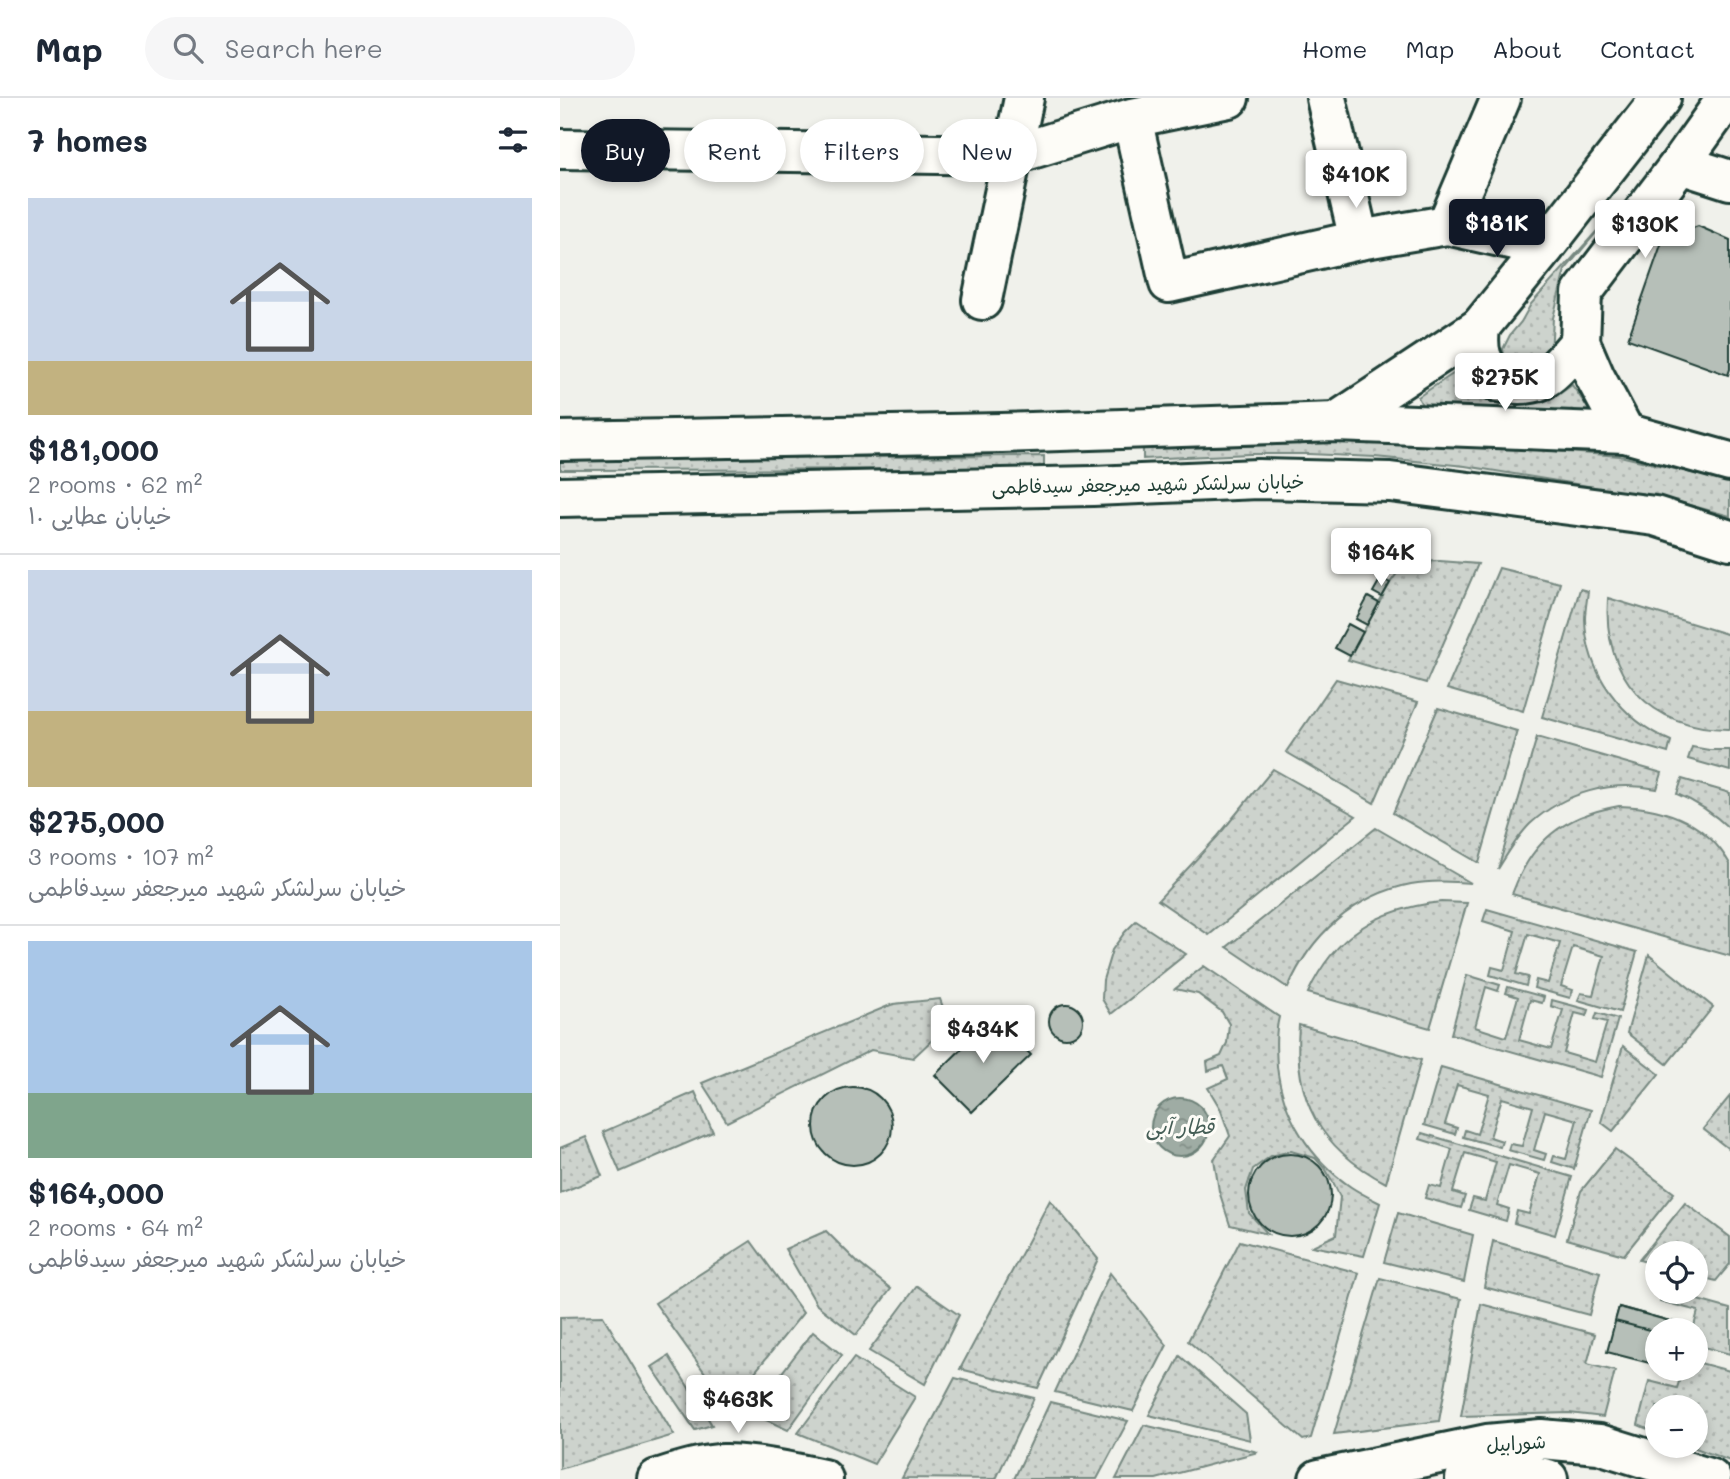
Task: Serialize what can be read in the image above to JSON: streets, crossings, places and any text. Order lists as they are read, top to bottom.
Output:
{
  "streets": {
    "street": ["خیابان سرلشکر شهید میرجعفر سیدفاطمی", "شورابیل"]
  },
  "water": ["قطار آبی"],
  "page": {
    "header": "Map",
    "search": "Search here",
    "nav": [
      "Home",
      "Map",
      "About",
      "Contact"
    ],
    "heading": "7 homes",
    "chip": [
      "Buy",
      "Rent",
      "Filters",
      "New"
    ],
    "price": [
      "$410K",
      "$181K",
      "$130K",
      "$275K",
      "$164K",
      "$434K",
      "$463K"
    ],
    "list": [
      {
        "name": "$181,000",
        "note": "2 rooms · 62 m² · خیابان عطایی ۱۰"
      },
      {
        "name": "$275,000",
        "note": "3 rooms · 107 m² · خیابان سرلشکر شهید میرجعفر سیدفاطمی"
      },
      {
        "name": "$164,000",
        "note": "2 rooms · 64 m² · خیابان سرلشکر شهید میرجعفر سیدفاطمی"
      }
    ],
    "map_buttons": ["+", "−"]
  }
}
